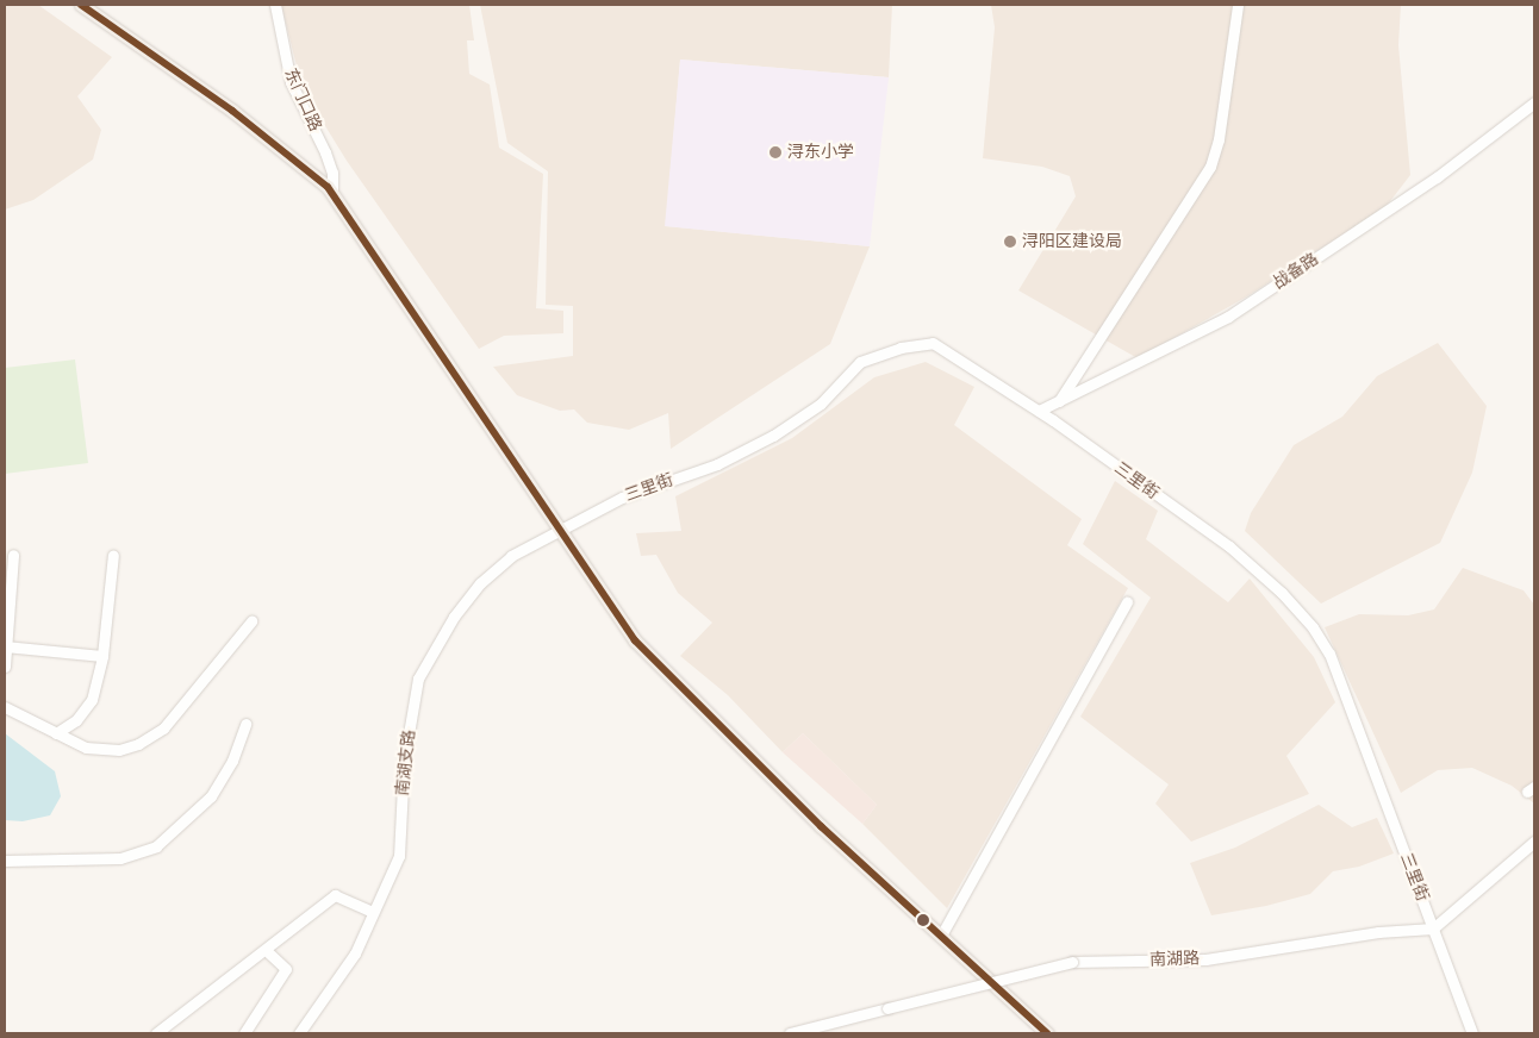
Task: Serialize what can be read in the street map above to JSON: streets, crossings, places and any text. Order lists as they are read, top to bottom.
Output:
{
  "streets": {
    "street": [
      "东门口路",
      "战备路",
      "三里街",
      "南湖支路",
      "南湖路"
    ]
  },
  "crossings": [
    ["战备路", "三里街"],
    ["三里街", "南湖支路"],
    ["三里街", "南湖路"]
  ],
  "places": ["浔东小学", "浔阳区建设局"]
}
